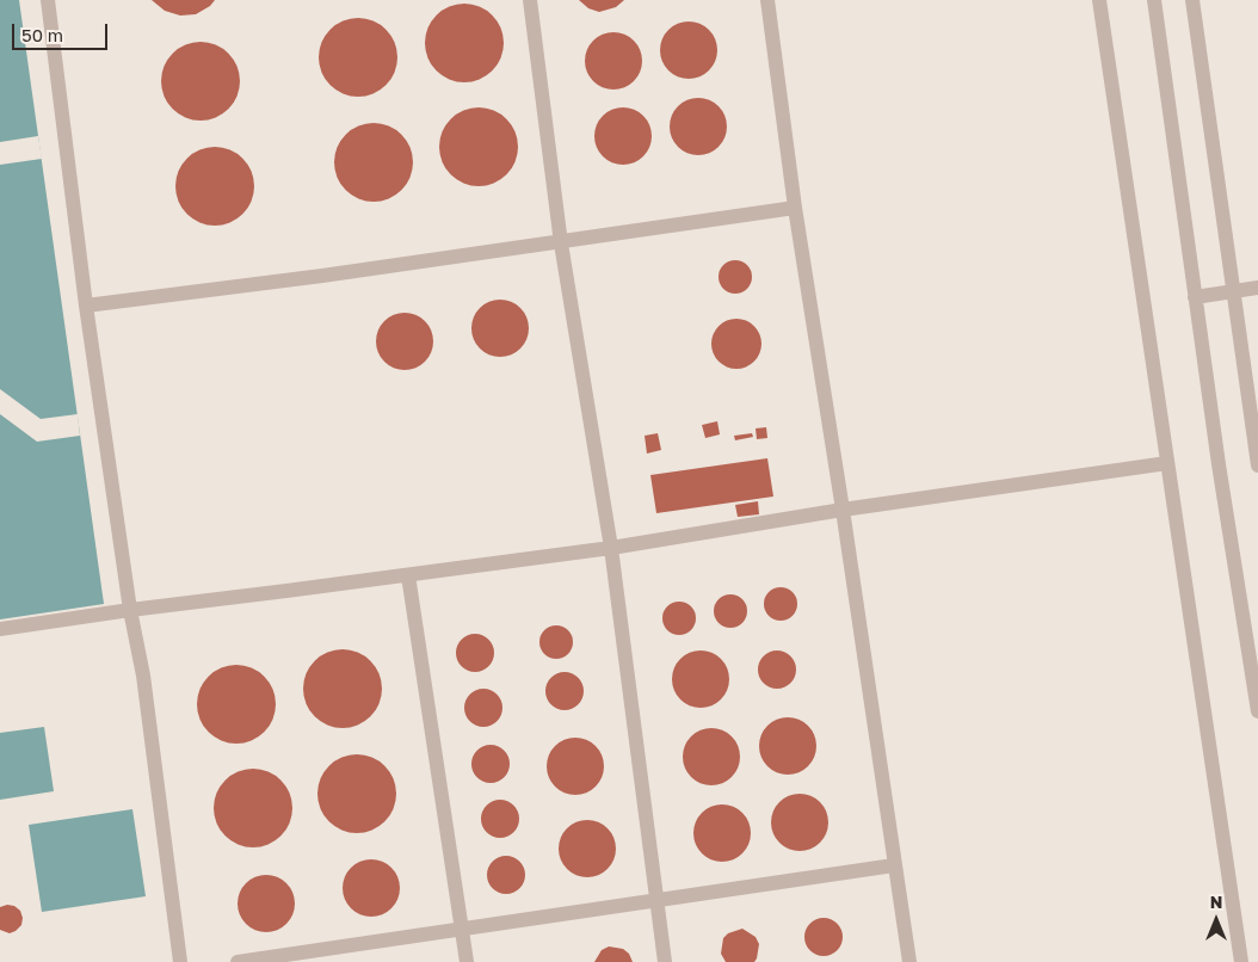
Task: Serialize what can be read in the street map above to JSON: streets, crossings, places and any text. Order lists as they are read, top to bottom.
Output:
{
  "scale_bar": "50 m",
  "north": "top"
}
